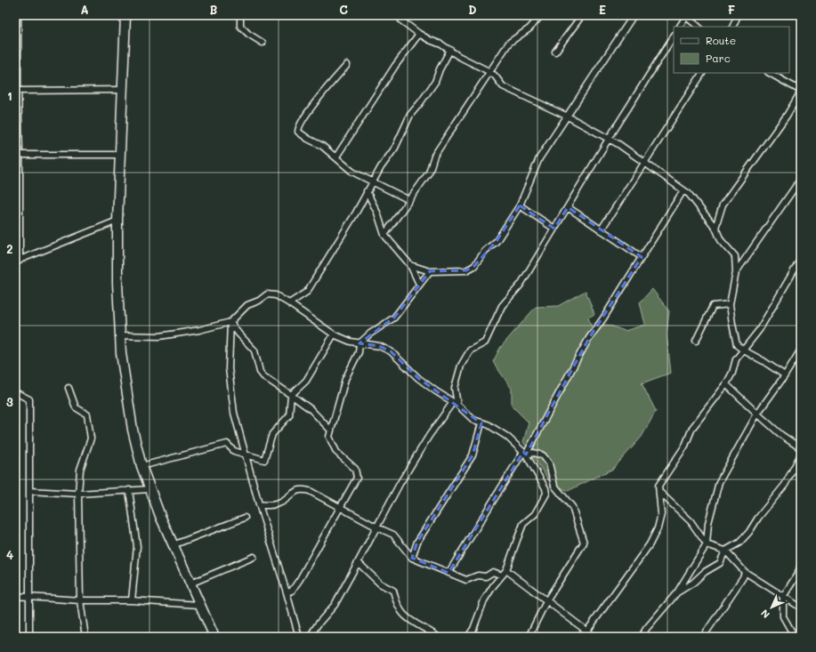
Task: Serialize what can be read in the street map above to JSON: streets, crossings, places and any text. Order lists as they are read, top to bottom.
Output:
{
  "legend": ["Route", "Parc"],
  "north": "bottom left",
  "grid": {
    "columns": [
      "A",
      "B",
      "C",
      "D",
      "E",
      "F"
    ],
    "rows": [
      "1",
      "2",
      "3",
      "4"
    ]
  }
}
